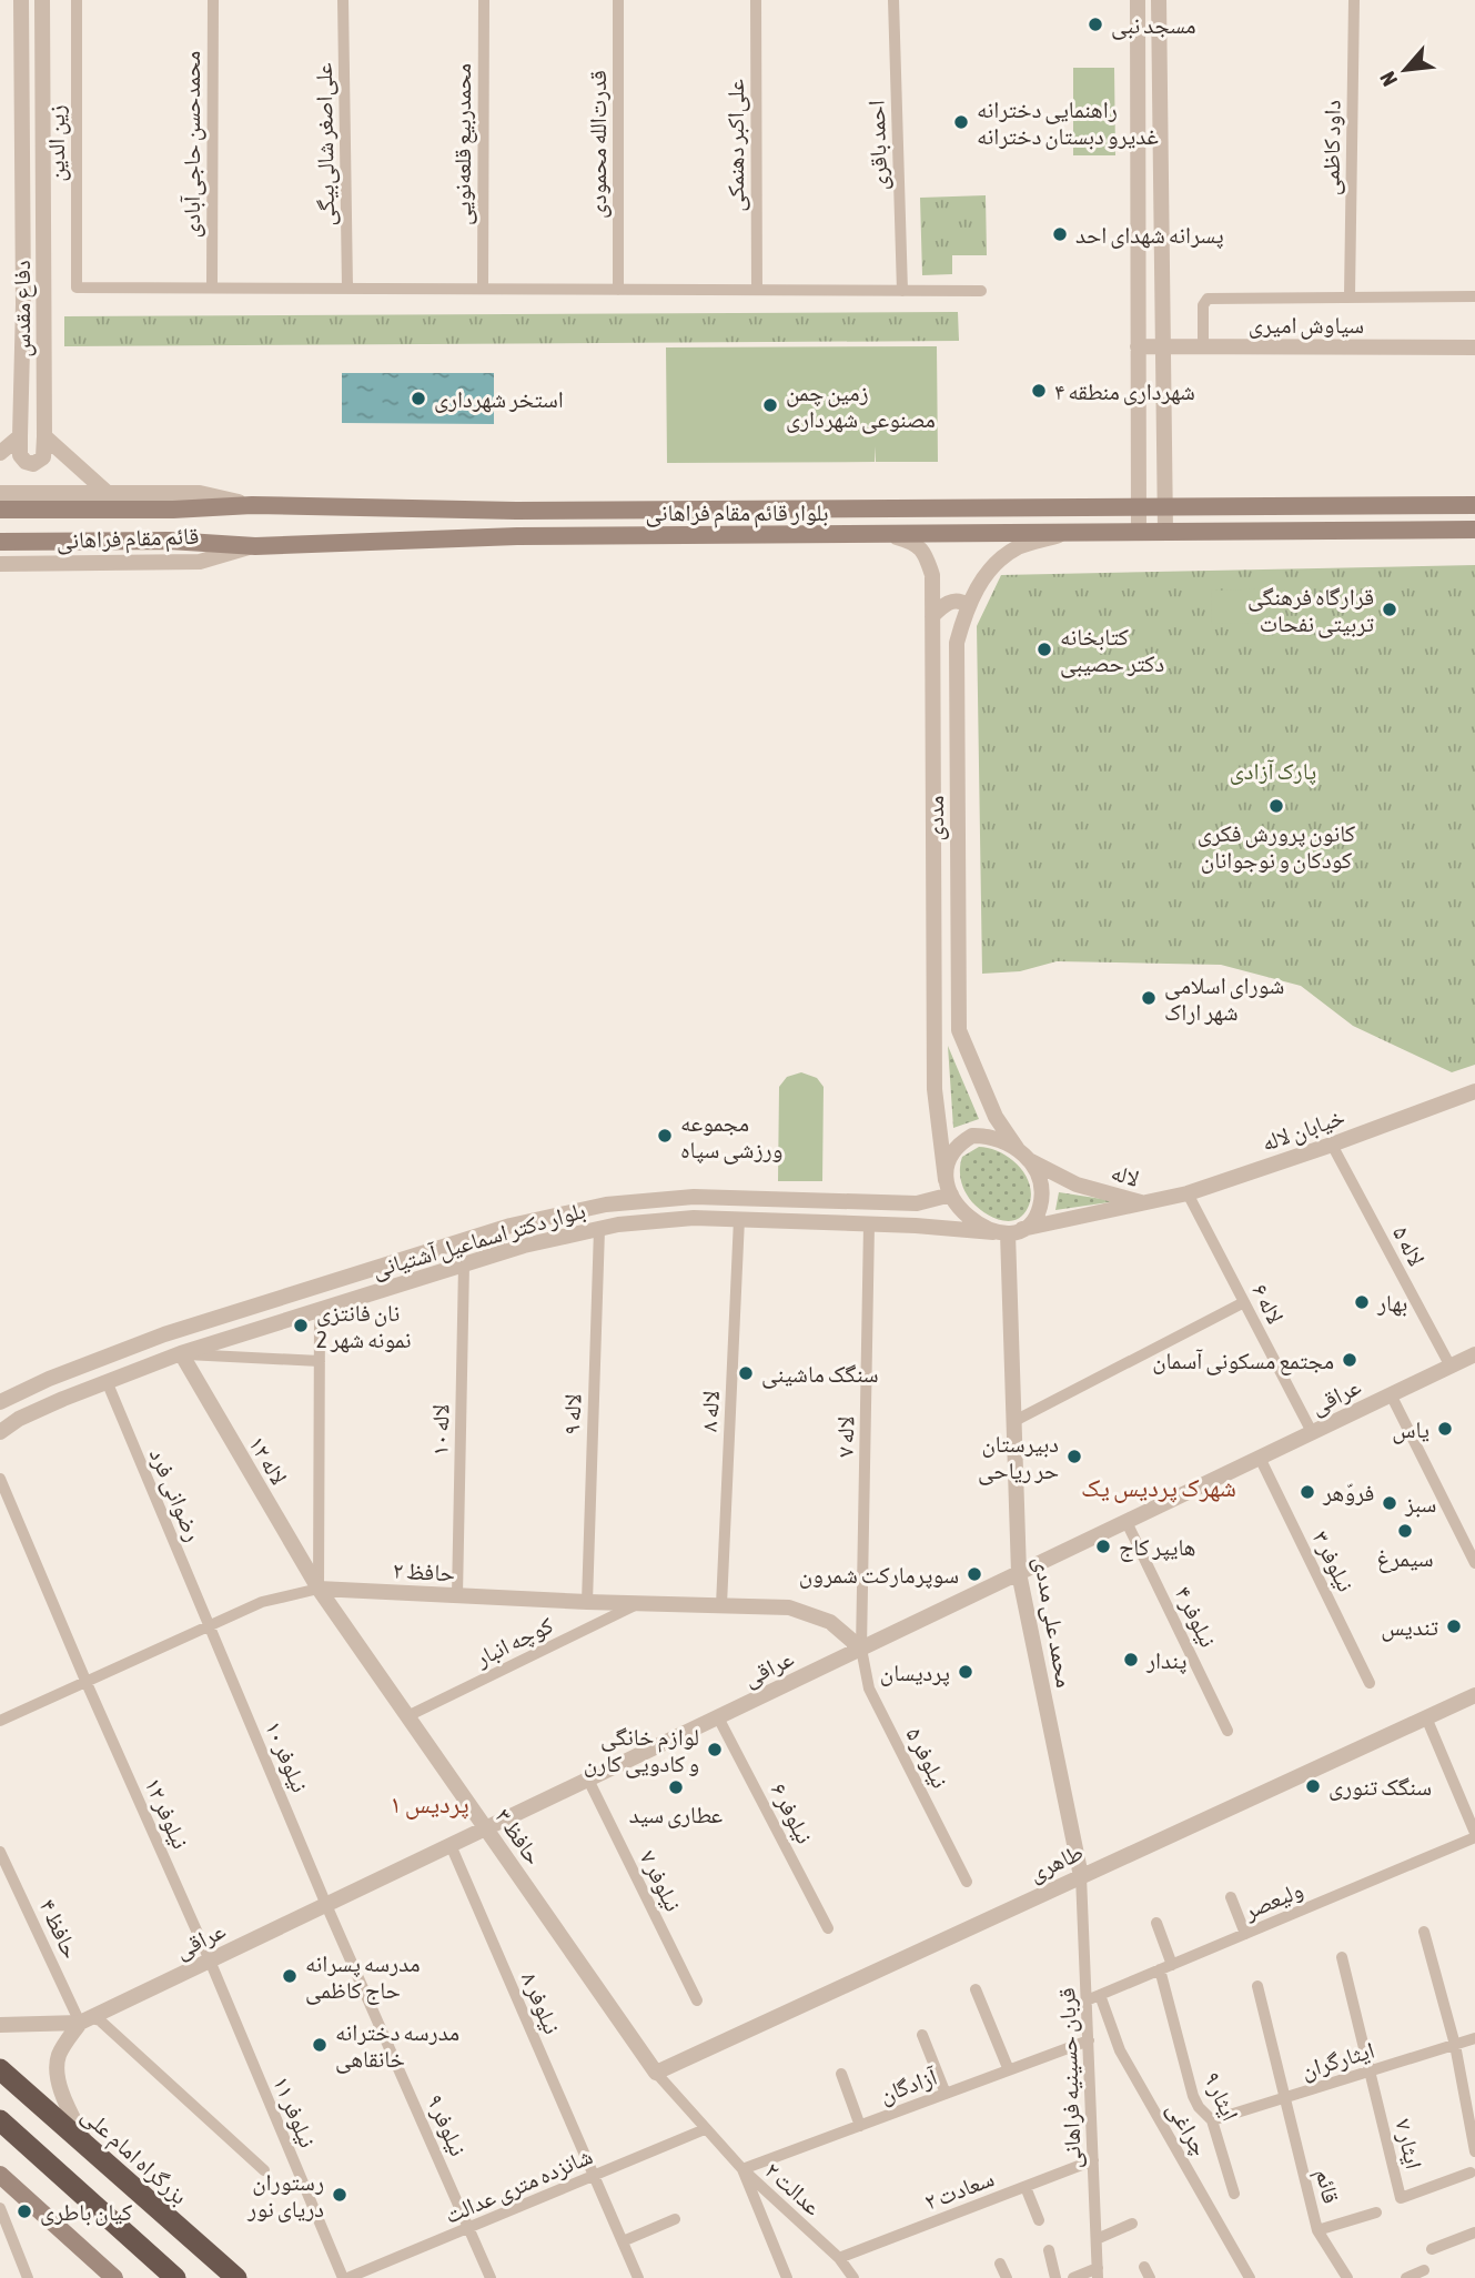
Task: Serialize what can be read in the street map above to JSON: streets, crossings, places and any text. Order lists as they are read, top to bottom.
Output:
{
  "streets": {
    "highway": ["بزرگراه امام علی"],
    "main road": ["بلوار قائم مقام فراهانی"],
    "street": [
      "زین الدین",
      "محمدحسن حاجی‌آبادی",
      "علی‌اصغر شالی‌بیگی",
      "محمدربیع قلعه‌نویی",
      "قدرت‌الله محمودی",
      "علی‌اکبر دهنمکی",
      "احمد باقری",
      "داود کاظمی",
      "دفاع مقدس",
      "سیاوش امیری",
      "قائم مقام فراهانی",
      "مددی",
      "خیابان لاله",
      "لاله",
      "بلوار دکتر اسماعیل آشتیانی",
      "لاله ۵",
      "لاله ۶",
      "عراقی",
      "لاله ۸",
      "لاله ۹",
      "لاله ۱۰",
      "لاله ۷",
      "لاله ۱۲",
      "رضوانی فرد",
      "نیلوفر ۳",
      "حافظ ۲",
      "نیلوفر ۴",
      "محمد علی مددی",
      "کوچه انبار",
      "نیلوفر ۱۰",
      "نیلوفر ۵",
      "نیلوفر ۱۲",
      "نیلوفر ۶",
      "حافظ ۳",
      "طاهری",
      "نیلوفر ۷",
      "ولیعصر",
      "حافظ ۴",
      "نیلوفر ۸",
      "ایثارگران",
      "قربان حسینیه فراهانی",
      "آزادگان",
      "ایثار ۹",
      "نیلوفر ۱۱",
      "نیلوفر ۹",
      "چراغی",
      "ایثار ۷",
      "شانزده متری عدالت",
      "قائم",
      "عدالت ۲",
      "سعادت ۲"
    ]
  },
  "crossings": [
    ["زین الدین", "محمدحسن حاجی‌آبادی"],
    ["بلوار قائم مقام فراهانی", "قائم مقام فراهانی"],
    ["بلوار قائم مقام فراهانی", "مددی"],
    ["مددی", "لاله"],
    ["مددی", "بلوار دکتر اسماعیل آشتیانی"],
    ["مددی", "محمد علی مددی"],
    ["خیابان لاله", "لاله"],
    ["خیابان لاله", "لاله ۵"],
    ["خیابان لاله", "لاله ۶"],
    ["لاله", "بلوار دکتر اسماعیل آشتیانی"],
    ["لاله", "محمد علی مددی"],
    ["بلوار دکتر اسماعیل آشتیانی", "لاله ۸"],
    ["بلوار دکتر اسماعیل آشتیانی", "لاله ۹"],
    ["بلوار دکتر اسماعیل آشتیانی", "لاله ۱۰"],
    ["بلوار دکتر اسماعیل آشتیانی", "لاله ۷"],
    ["بلوار دکتر اسماعیل آشتیانی", "لاله ۱۲"],
    ["بلوار دکتر اسماعیل آشتیانی", "رضوانی فرد"],
    ["بلوار دکتر اسماعیل آشتیانی", "محمد علی مددی"],
    ["لاله ۵", "عراقی"],
    ["لاله ۶", "عراقی"],
    ["عراقی", "لاله ۷"],
    ["عراقی", "نیلوفر ۳"],
    ["عراقی", "حافظ ۲"],
    ["عراقی", "نیلوفر ۴"],
    ["عراقی", "محمد علی مددی"],
    ["عراقی", "نیلوفر ۱۰"],
    ["عراقی", "نیلوفر ۵"],
    ["عراقی", "نیلوفر ۱۲"],
    ["عراقی", "نیلوفر ۶"],
    ["عراقی", "حافظ ۳"],
    ["عراقی", "نیلوفر ۷"],
    ["عراقی", "حافظ ۴"],
    ["عراقی", "نیلوفر ۸"],
    ["عراقی", "نیلوفر ۱۱"],
    ["عراقی", "نیلوفر ۹"],
    ["لاله ۸", "حافظ ۲"],
    ["لاله ۹", "حافظ ۲"],
    ["لاله ۱۰", "حافظ ۲"],
    ["لاله ۷", "حافظ ۲"],
    ["لاله ۷", "نیلوفر ۵"],
    ["لاله ۱۲", "حافظ ۲"],
    ["لاله ۱۲", "حافظ ۳"],
    ["رضوانی فرد", "حافظ ۲"],
    ["رضوانی فرد", "نیلوفر ۱۰"],
    ["حافظ ۲", "کوچه انبار"],
    ["حافظ ۲", "نیلوفر ۱۰"],
    ["حافظ ۲", "نیلوفر ۵"],
    ["حافظ ۲", "نیلوفر ۱۲"],
    ["حافظ ۲", "حافظ ۳"],
    ["محمد علی مددی", "طاهری"],
    ["محمد علی مددی", "قربان حسینیه فراهانی"],
    ["کوچه انبار", "حافظ ۳"],
    ["نیلوفر ۱۰", "نیلوفر ۹"],
    ["نیلوفر ۱۲", "نیلوفر ۱۱"],
    ["حافظ ۳", "طاهری"],
    ["حافظ ۳", "عدالت ۲"],
    ["طاهری", "قربان حسینیه فراهانی"],
    ["طاهری", "عدالت ۲"],
    ["ولیعصر", "قربان حسینیه فراهانی"],
    ["ولیعصر", "ایثار ۹"],
    ["ولیعصر", "چراغی"],
    ["نیلوفر ۸", "شانزده متری عدالت"],
    ["ایثارگران", "ایثار ۹"],
    ["ایثارگران", "ایثار ۷"],
    ["ایثارگران", "قائم"],
    ["قربان حسینیه فراهانی", "آزادگان"],
    ["قربان حسینیه فراهانی", "سعادت ۲"],
    ["آزادگان", "عدالت ۲"],
    ["نیلوفر ۱۱", "شانزده متری عدالت"],
    ["نیلوفر ۹", "شانزده متری عدالت"],
    ["شانزده متری عدالت", "عدالت ۲"],
    ["عدالت ۲", "سعادت ۲"]
  ],
  "districts": ["شهرک پردیس یک", "پردیس ۱"],
  "parks": ["پارک آزادی"],
  "places": [
    "مسجد نبی",
    "راهنمایی دخترانه غدیرو دبستان دخترانه",
    "پسرانه شهدای احد",
    "شهرداری منطقه ۴",
    "استخر شهرداری",
    "زمین چمن مصنوعی شهرداری",
    "قرارگاه فرهنگی تربیتی نفحات",
    "کتابخانه دکتر حصیبی",
    "کانون پرورش فکری کودکان و نوجوانان",
    "شورای اسلامی شهر اراک",
    "مجموعه ورزشی سپاه",
    "بهار",
    "نان فانتزی نمونه شهر 2",
    "مجتمع مسکونی آسمان",
    "سنگک ماشینی",
    "یاس",
    "دبیرستان حر ریاحی",
    "فروّهر",
    "سبز",
    "سیمرغ",
    "هایپر کاج",
    "سوپرمارکت شمرون",
    "تندیس",
    "پندار",
    "پردیسان",
    "لوازم خانگی و کادویی کارن",
    "سنگک تنوری",
    "عطاری سید",
    "مدرسه پسرانه حاج کاظمی",
    "مدرسه دخترانه خانقاهی",
    "رستوران دریای نور",
    "کیان باطری"
  ],
  "north": "bottom left"
}
